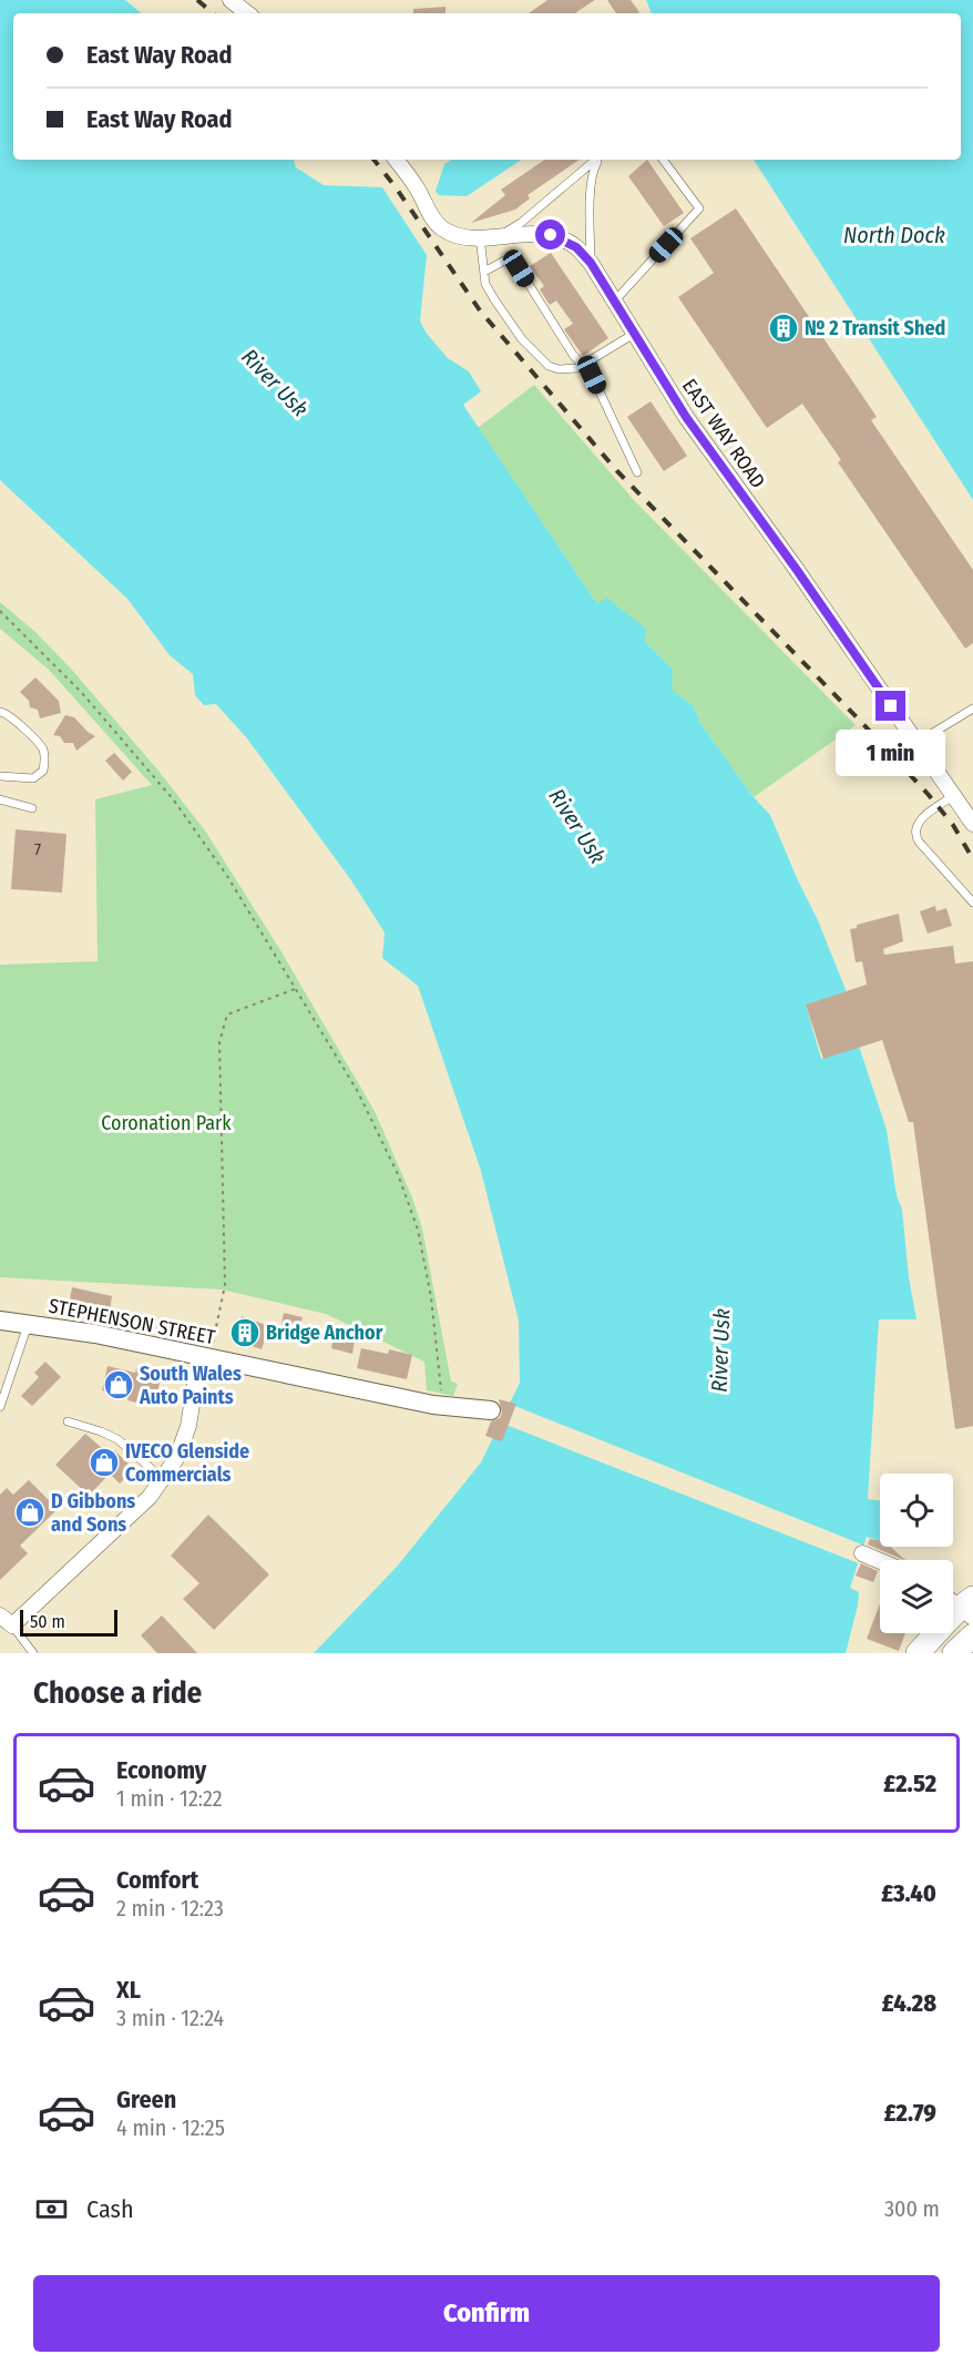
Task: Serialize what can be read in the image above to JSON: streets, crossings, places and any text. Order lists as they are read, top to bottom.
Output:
{
  "streets": {
    "street": ["EAST WAY ROAD", "STEPHENSON STREET"]
  },
  "water": ["North Dock", "River Usk"],
  "parks": ["Coronation Park"],
  "places": {
    "building": ["№ 2 Transit Shed", "Bridge Anchor"],
    "shop": ["South Wales Auto Paints", "IVECO Glenside Commercials", "D Gibbons and Sons"]
  },
  "house_numbers": ["7"],
  "scale_bar": "50 m",
  "page": {
    "banner": ["East Way Road", "East Way Road"],
    "bubble": "1 min",
    "scale": "50 m",
    "heading": "Choose a ride",
    "list": [
      {
        "name": "Economy",
        "note": "1 min · 12:22",
        "value": "£2.52"
      },
      {
        "name": "Comfort",
        "note": "2 min · 12:23",
        "value": "£3.40"
      },
      {
        "name": "XL",
        "note": "3 min · 12:24",
        "value": "£4.28"
      },
      {
        "name": "Green",
        "note": "4 min · 12:25",
        "value": "£2.79"
      }
    ],
    "pay": ["Cash", "300 m"],
    "buttons": "Confirm"
  }
}
